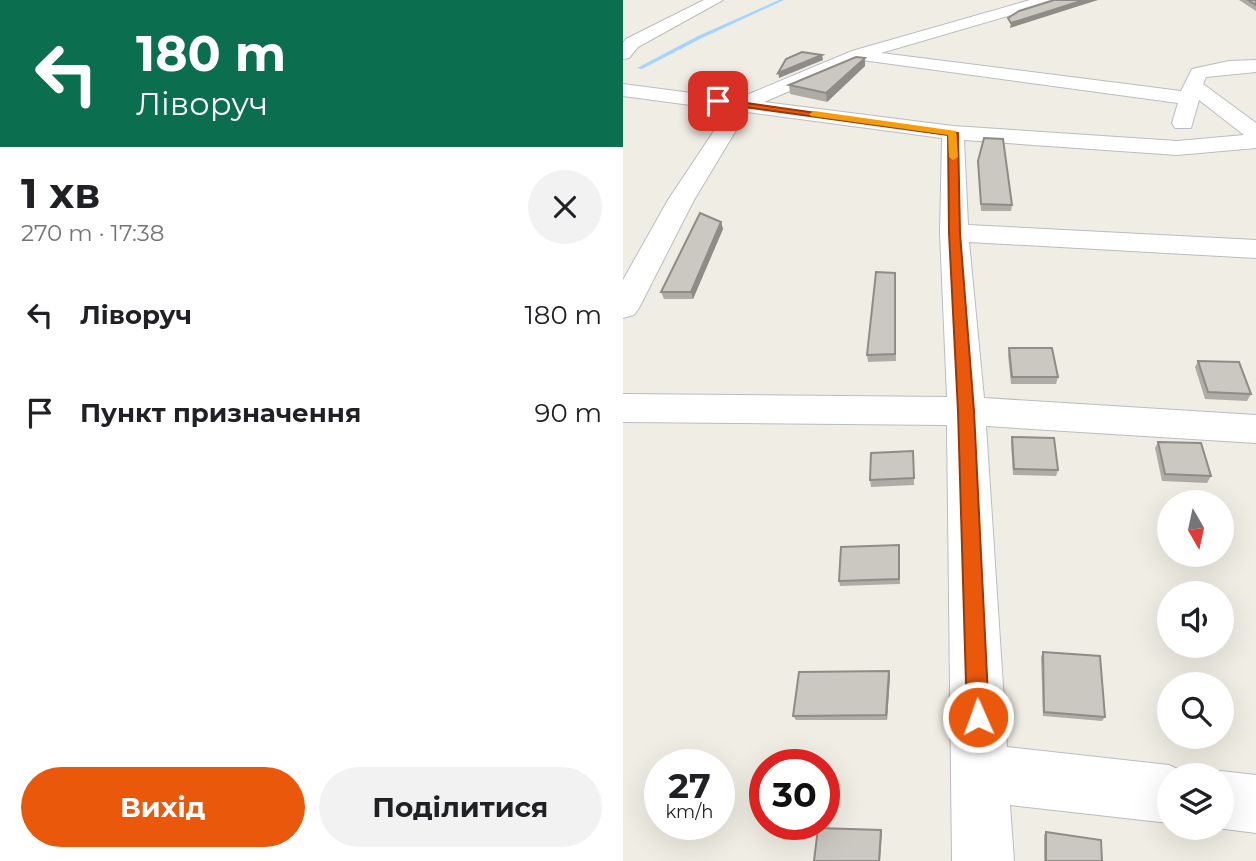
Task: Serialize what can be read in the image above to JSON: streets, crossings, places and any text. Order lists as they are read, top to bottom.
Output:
{
  "north": "bottom",
  "page": {
    "turn": ["180 m", "Ліворуч"],
    "heading": ["1 хв", "270 m · 17:38"],
    "list": [
      {
        "name": "Ліворуч",
        "value": "180 m"
      },
      {
        "name": "Пункт призначення",
        "value": "90 m"
      }
    ],
    "speed": "27 km/h",
    "limit": "30",
    "buttons": ["Вихід", "Поділитися"]
  }
}
